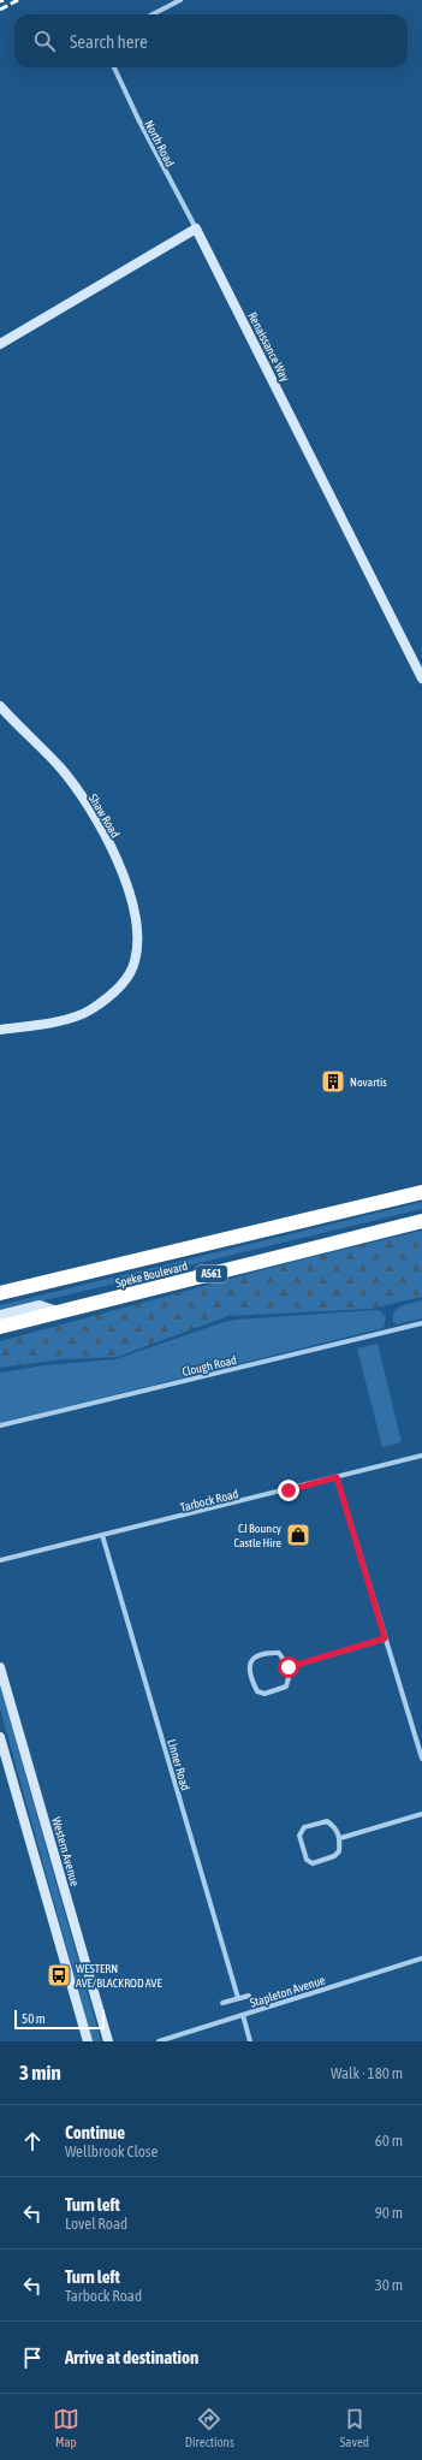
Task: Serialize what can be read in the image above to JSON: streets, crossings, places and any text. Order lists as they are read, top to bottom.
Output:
{
  "streets": {
    "highway": ["Speke Boulevard", "A561"],
    "street": [
      "North Road",
      "Renaissance Way",
      "Shaw Road",
      "Clough Road",
      "Tarbock Road",
      "Linner Road",
      "Western Avenue",
      "Stapleton Avenue"
    ]
  },
  "crossings": [
    ["North Road", "Renaissance Way"],
    ["Speke Boulevard", "A561"],
    ["Tarbock Road", "Linner Road"]
  ],
  "places": {
    "building": ["Novartis"],
    "shop": ["CJ Bouncy Castle Hire"],
    "bus stop": ["WESTERN AVE/BLACKROD AVE"]
  },
  "scale_bar": "50 m",
  "page": {
    "search": "Search here",
    "scale": "50 m",
    "heading": ["3 min", "Walk · 180 m"],
    "list": [
      ["Continue", "Wellbrook Close", "60 m"],
      ["Turn left", "Lovel Road", "90 m"],
      ["Turn left", "Tarbock Road", "30 m"],
      "Arrive at destination"
    ],
    "nav": ["Map", "Directions", "Saved"]
  }
}
